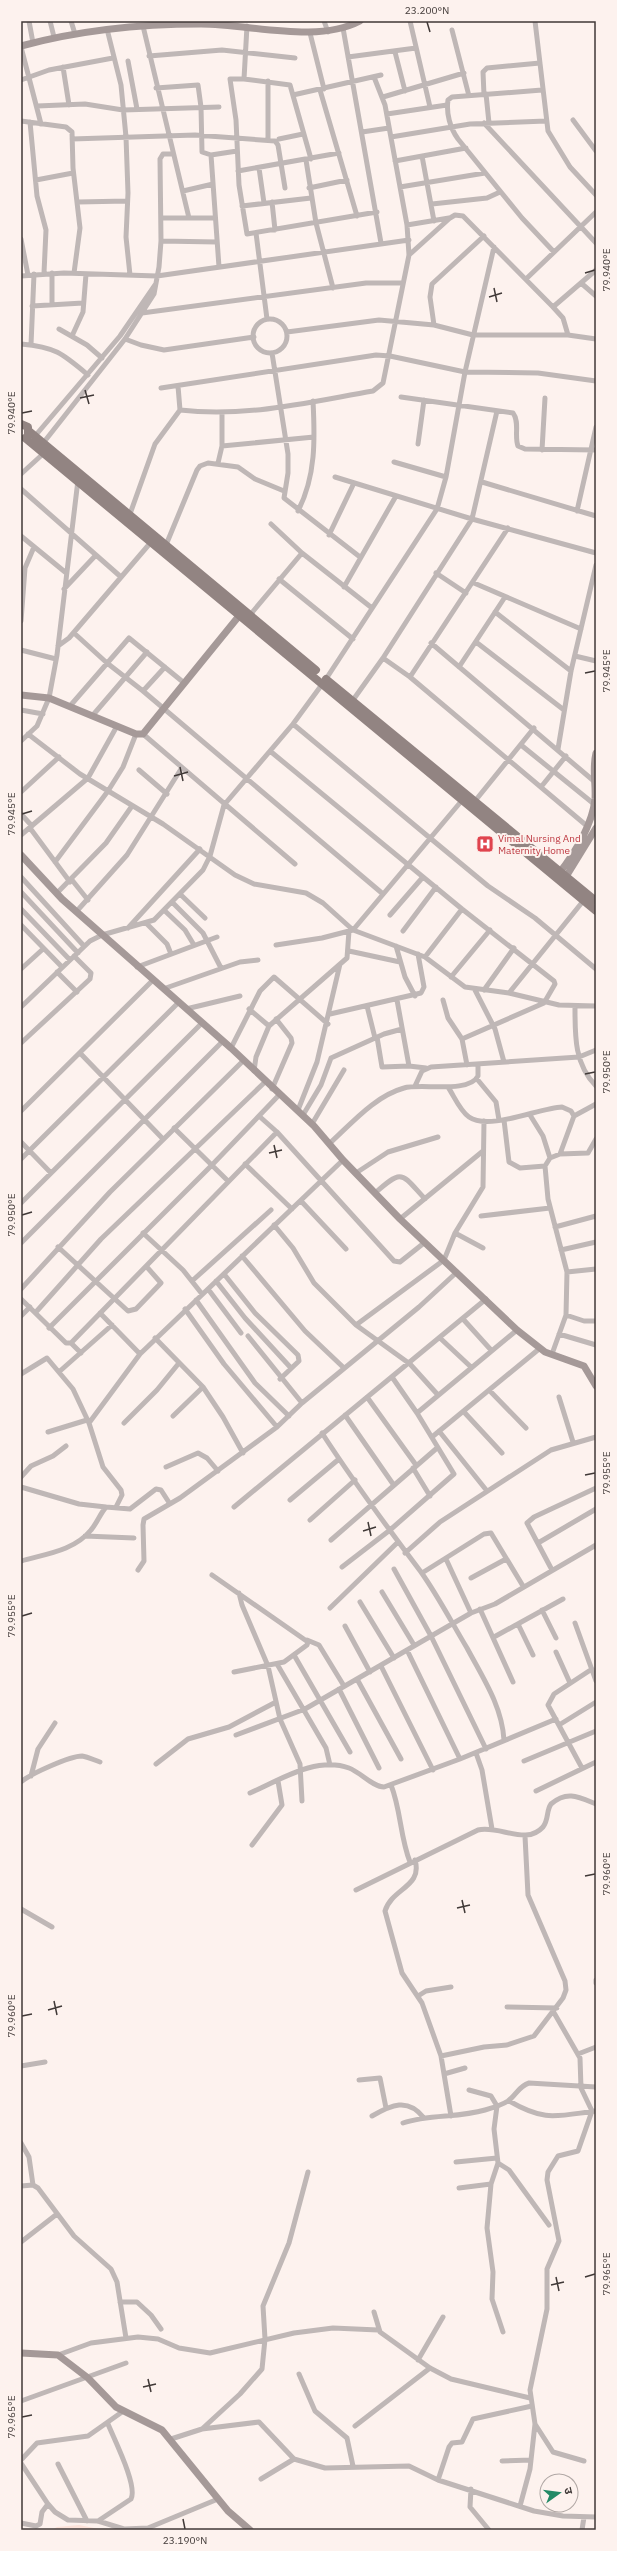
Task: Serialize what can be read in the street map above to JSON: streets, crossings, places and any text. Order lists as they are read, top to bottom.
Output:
{
  "places": {
    "hospital": ["Vimal Nursing And Maternity Home"]
  },
  "north": "right",
  "coordinates": [
    "23.200°N",
    "79.940°E",
    "79.945°E",
    "79.950°E",
    "79.955°E",
    "79.960°E",
    "79.965°E",
    "23.190°N"
  ]
}
